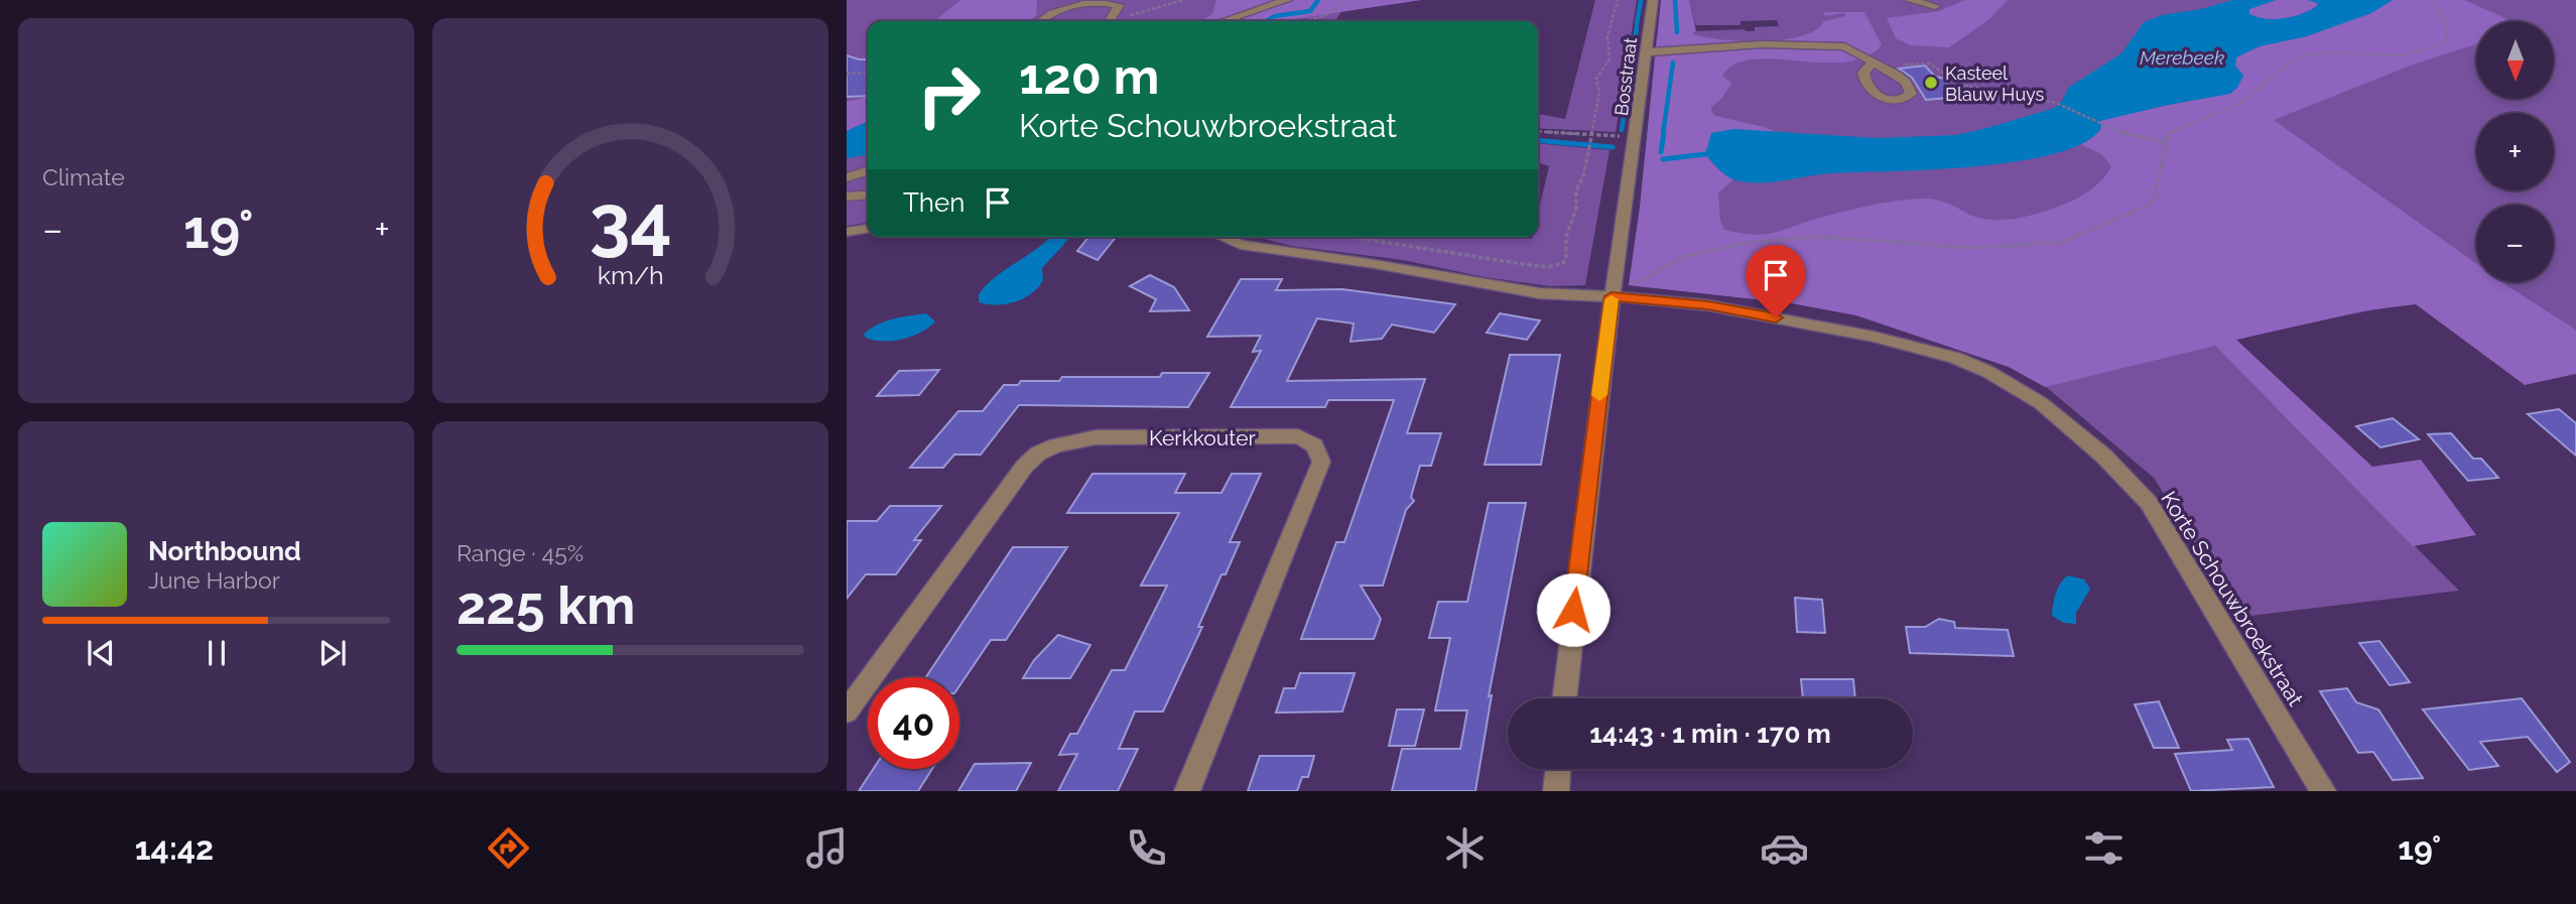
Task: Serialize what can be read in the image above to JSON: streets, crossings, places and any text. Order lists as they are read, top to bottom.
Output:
{
  "streets": {
    "street": ["Bosstraat", "Kerkkouter", "Korte Schouwbroekstraat"]
  },
  "crossings": [
    ["Bosstraat", "Korte Schouwbroekstraat"]
  ],
  "water": ["Merebeek"],
  "places": ["Kasteel Blauw Huys"],
  "north": "bottom",
  "page": {
    "tile": [
      "Climate",
      ["Range · 45%", "225 km"]
    ],
    "map_buttons": ["+", "−"],
    "turn": ["120 m", "Korte Schouwbroekstraat"],
    "then": "Then",
    "heat": ["−", "19°", "+"],
    "song": ["Northbound", "June Harbor"],
    "limit": "40",
    "trip": "14:43 · 1 min · 170 m",
    "tabs": ["14:42", "19°"],
    "gauge": ["34", "km/h"]
  }
}
